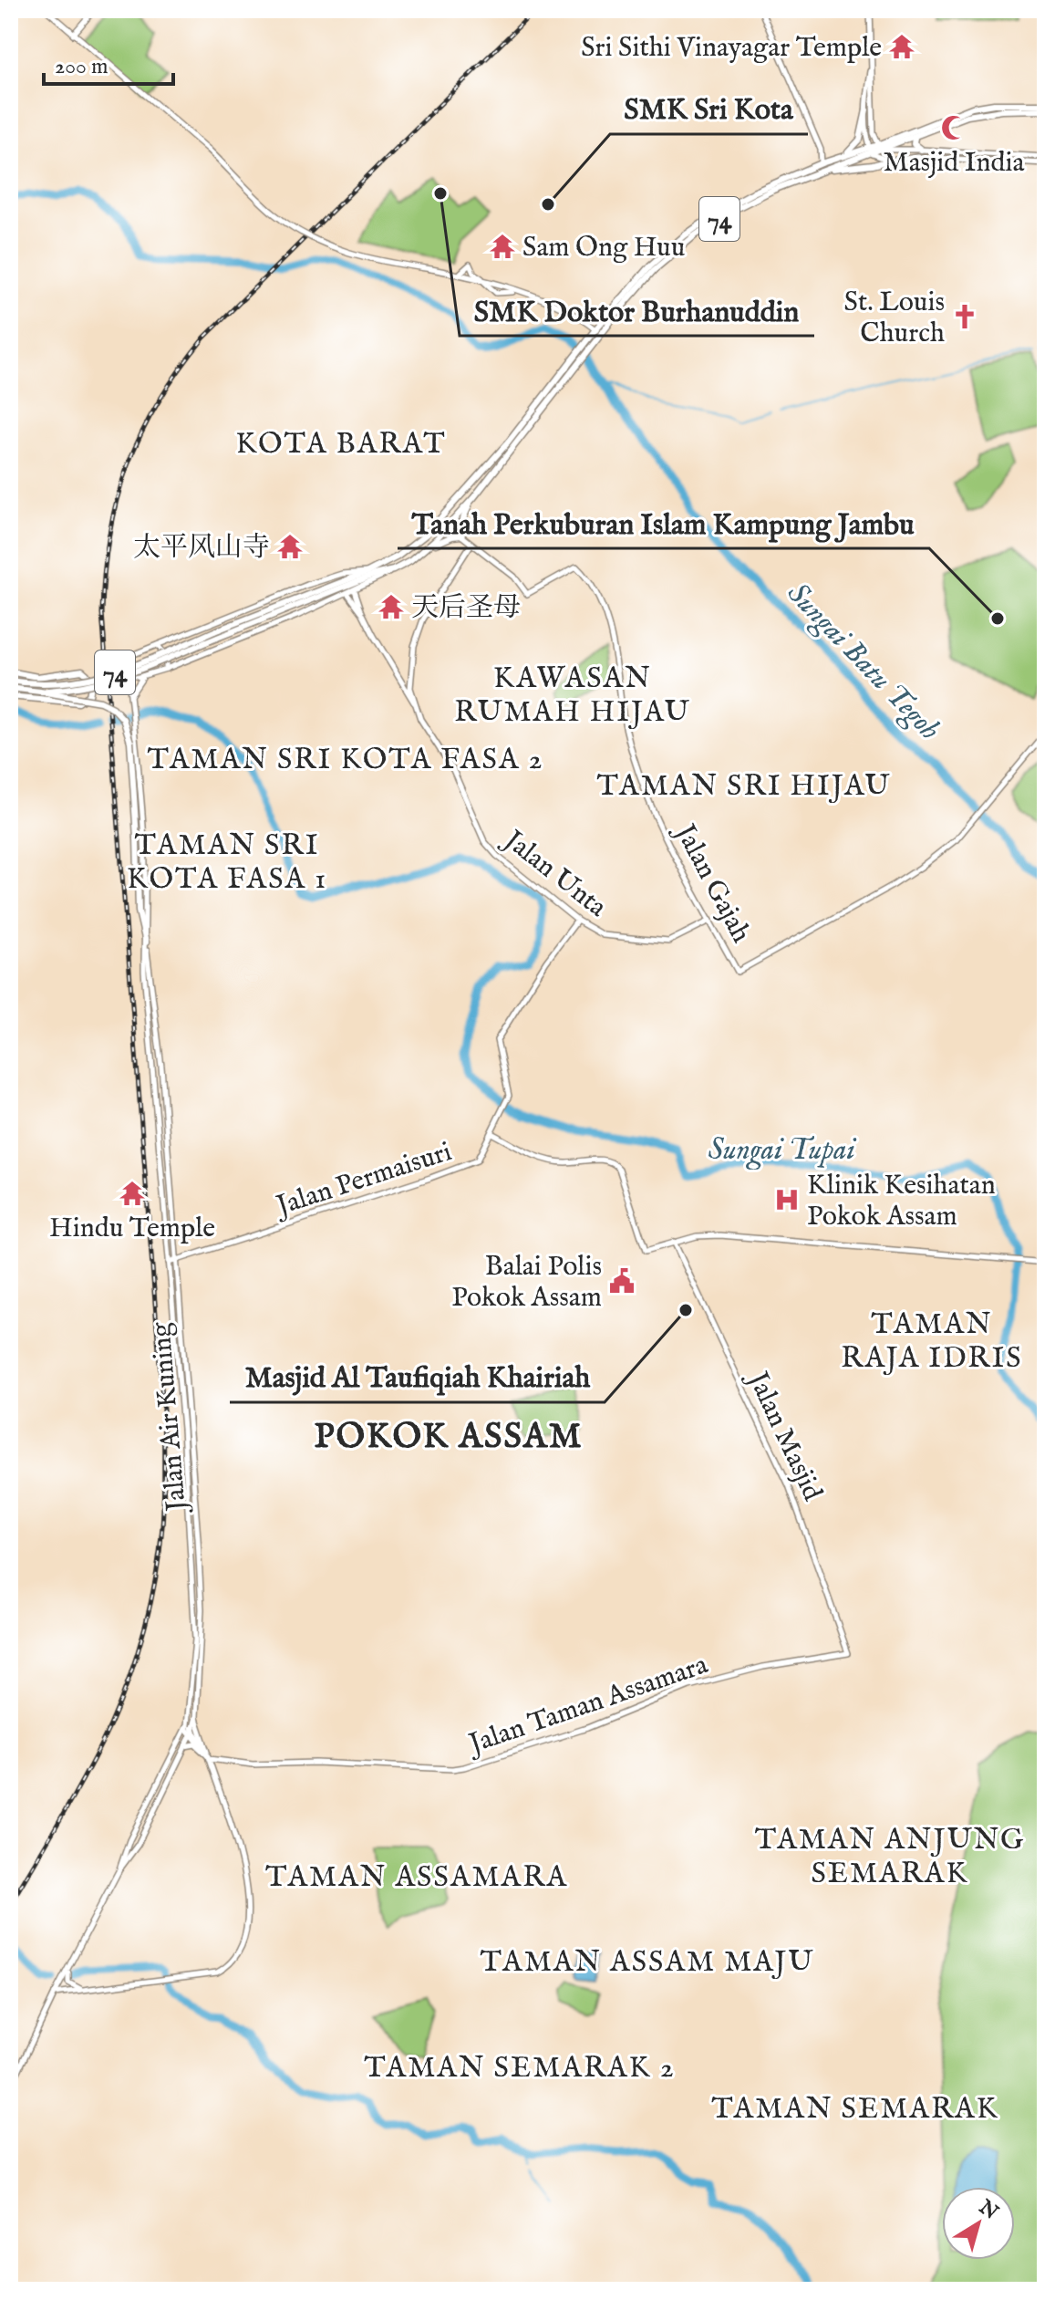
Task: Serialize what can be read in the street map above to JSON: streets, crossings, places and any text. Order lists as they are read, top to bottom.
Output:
{
  "streets": {
    "main road": ["74"],
    "street": [
      "Jalan Unta",
      "Jalan Gajah",
      "Jalan Permaisuri",
      "Jalan Air Kuning",
      "Jalan Masjid",
      "Jalan Taman Assamara"
    ]
  },
  "crossings": [
    ["Jalan Unta", "Jalan Gajah"],
    ["Jalan Unta", "Jalan Permaisuri"],
    ["Jalan Permaisuri", "Jalan Air Kuning"],
    ["Jalan Air Kuning", "Jalan Taman Assamara"],
    ["Jalan Masjid", "Jalan Taman Assamara"]
  ],
  "districts": [
    "KOTA BARAT",
    "KAWASAN RUMAH HIJAU",
    "TAMAN SRI KOTA FASA 2",
    "TAMAN SRI HIJAU",
    "TAMAN SRI KOTA FASA 1",
    "TAMAN RAJA IDRIS",
    "POKOK ASSAM",
    "TAMAN ANJUNG SEMARAK",
    "TAMAN ASSAMARA",
    "TAMAN ASSAM MAJU",
    "TAMAN SEMARAK 2",
    "TAMAN SEMARAK"
  ],
  "water": ["Sungai Batu Tegoh", "Sungai Tupai"],
  "places": {
    "temple": [
      "Sri Sithi Vinayagar Temple",
      "Sam Ong Huu",
      "太平风山寺",
      "天后圣母",
      "Hindu Temple"
    ],
    "mosque": ["Masjid India"],
    "other": [
      "SMK Doktor Burhanuddin",
      "SMK Sri Kota",
      "Tanah Perkuburan Islam Kampung Jambu",
      "Masjid Al Taufiqiah Khairiah"
    ],
    "church": ["St. Louis Church"],
    "hospital": ["Klinik Kesihatan Pokok Assam"],
    "public building": ["Balai Polis Pokok Assam"]
  },
  "scale_bar": "200 m",
  "north": "top right"
}
